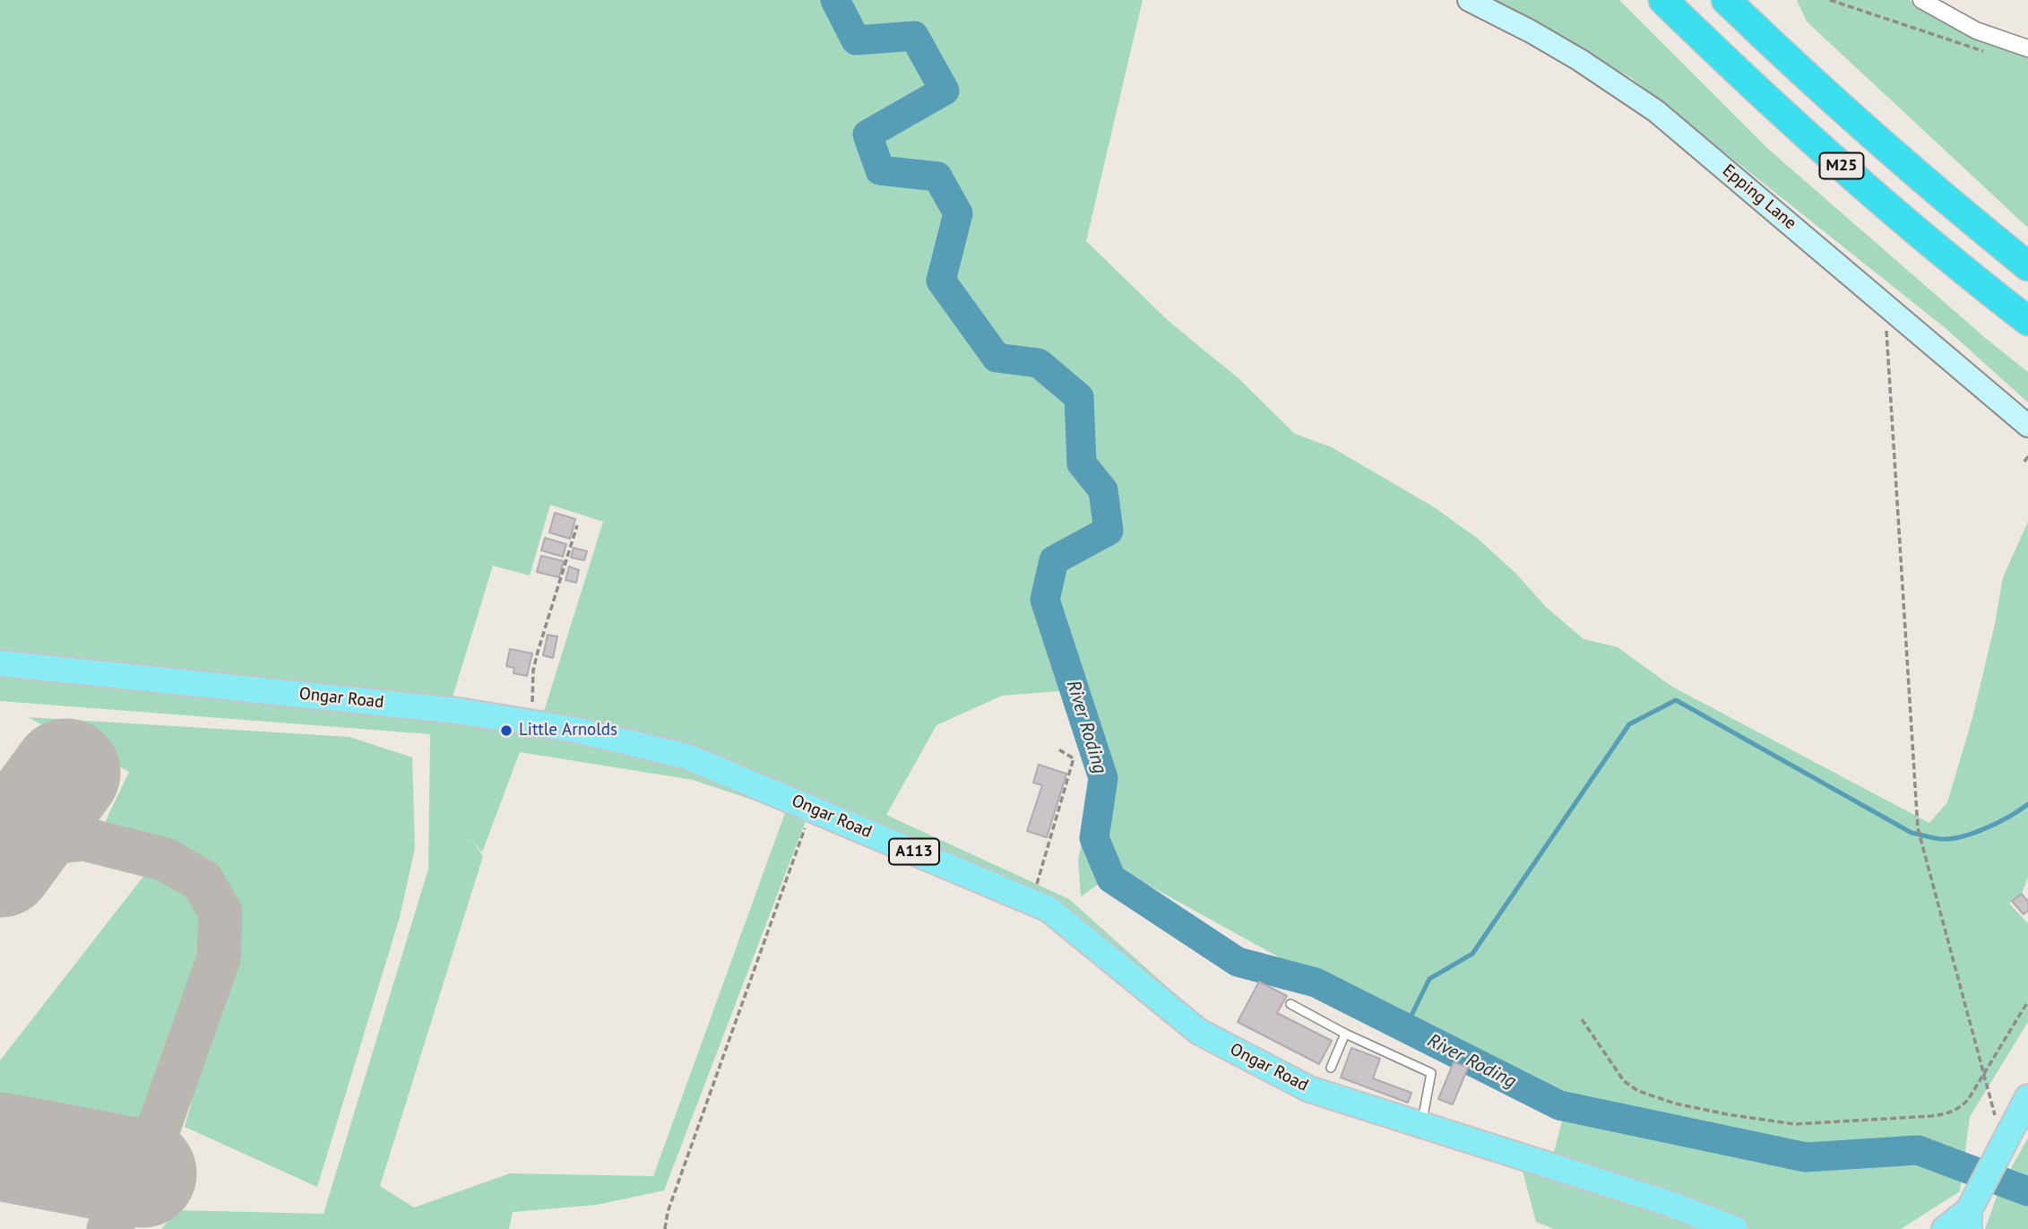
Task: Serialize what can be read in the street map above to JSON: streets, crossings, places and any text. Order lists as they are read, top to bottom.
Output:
{
  "streets": {
    "highway": ["M25"],
    "main road": ["Ongar Road", "A113"],
    "street": ["Epping Lane"]
  },
  "water": ["River Roding"],
  "places": ["Little Arnolds"]
}
